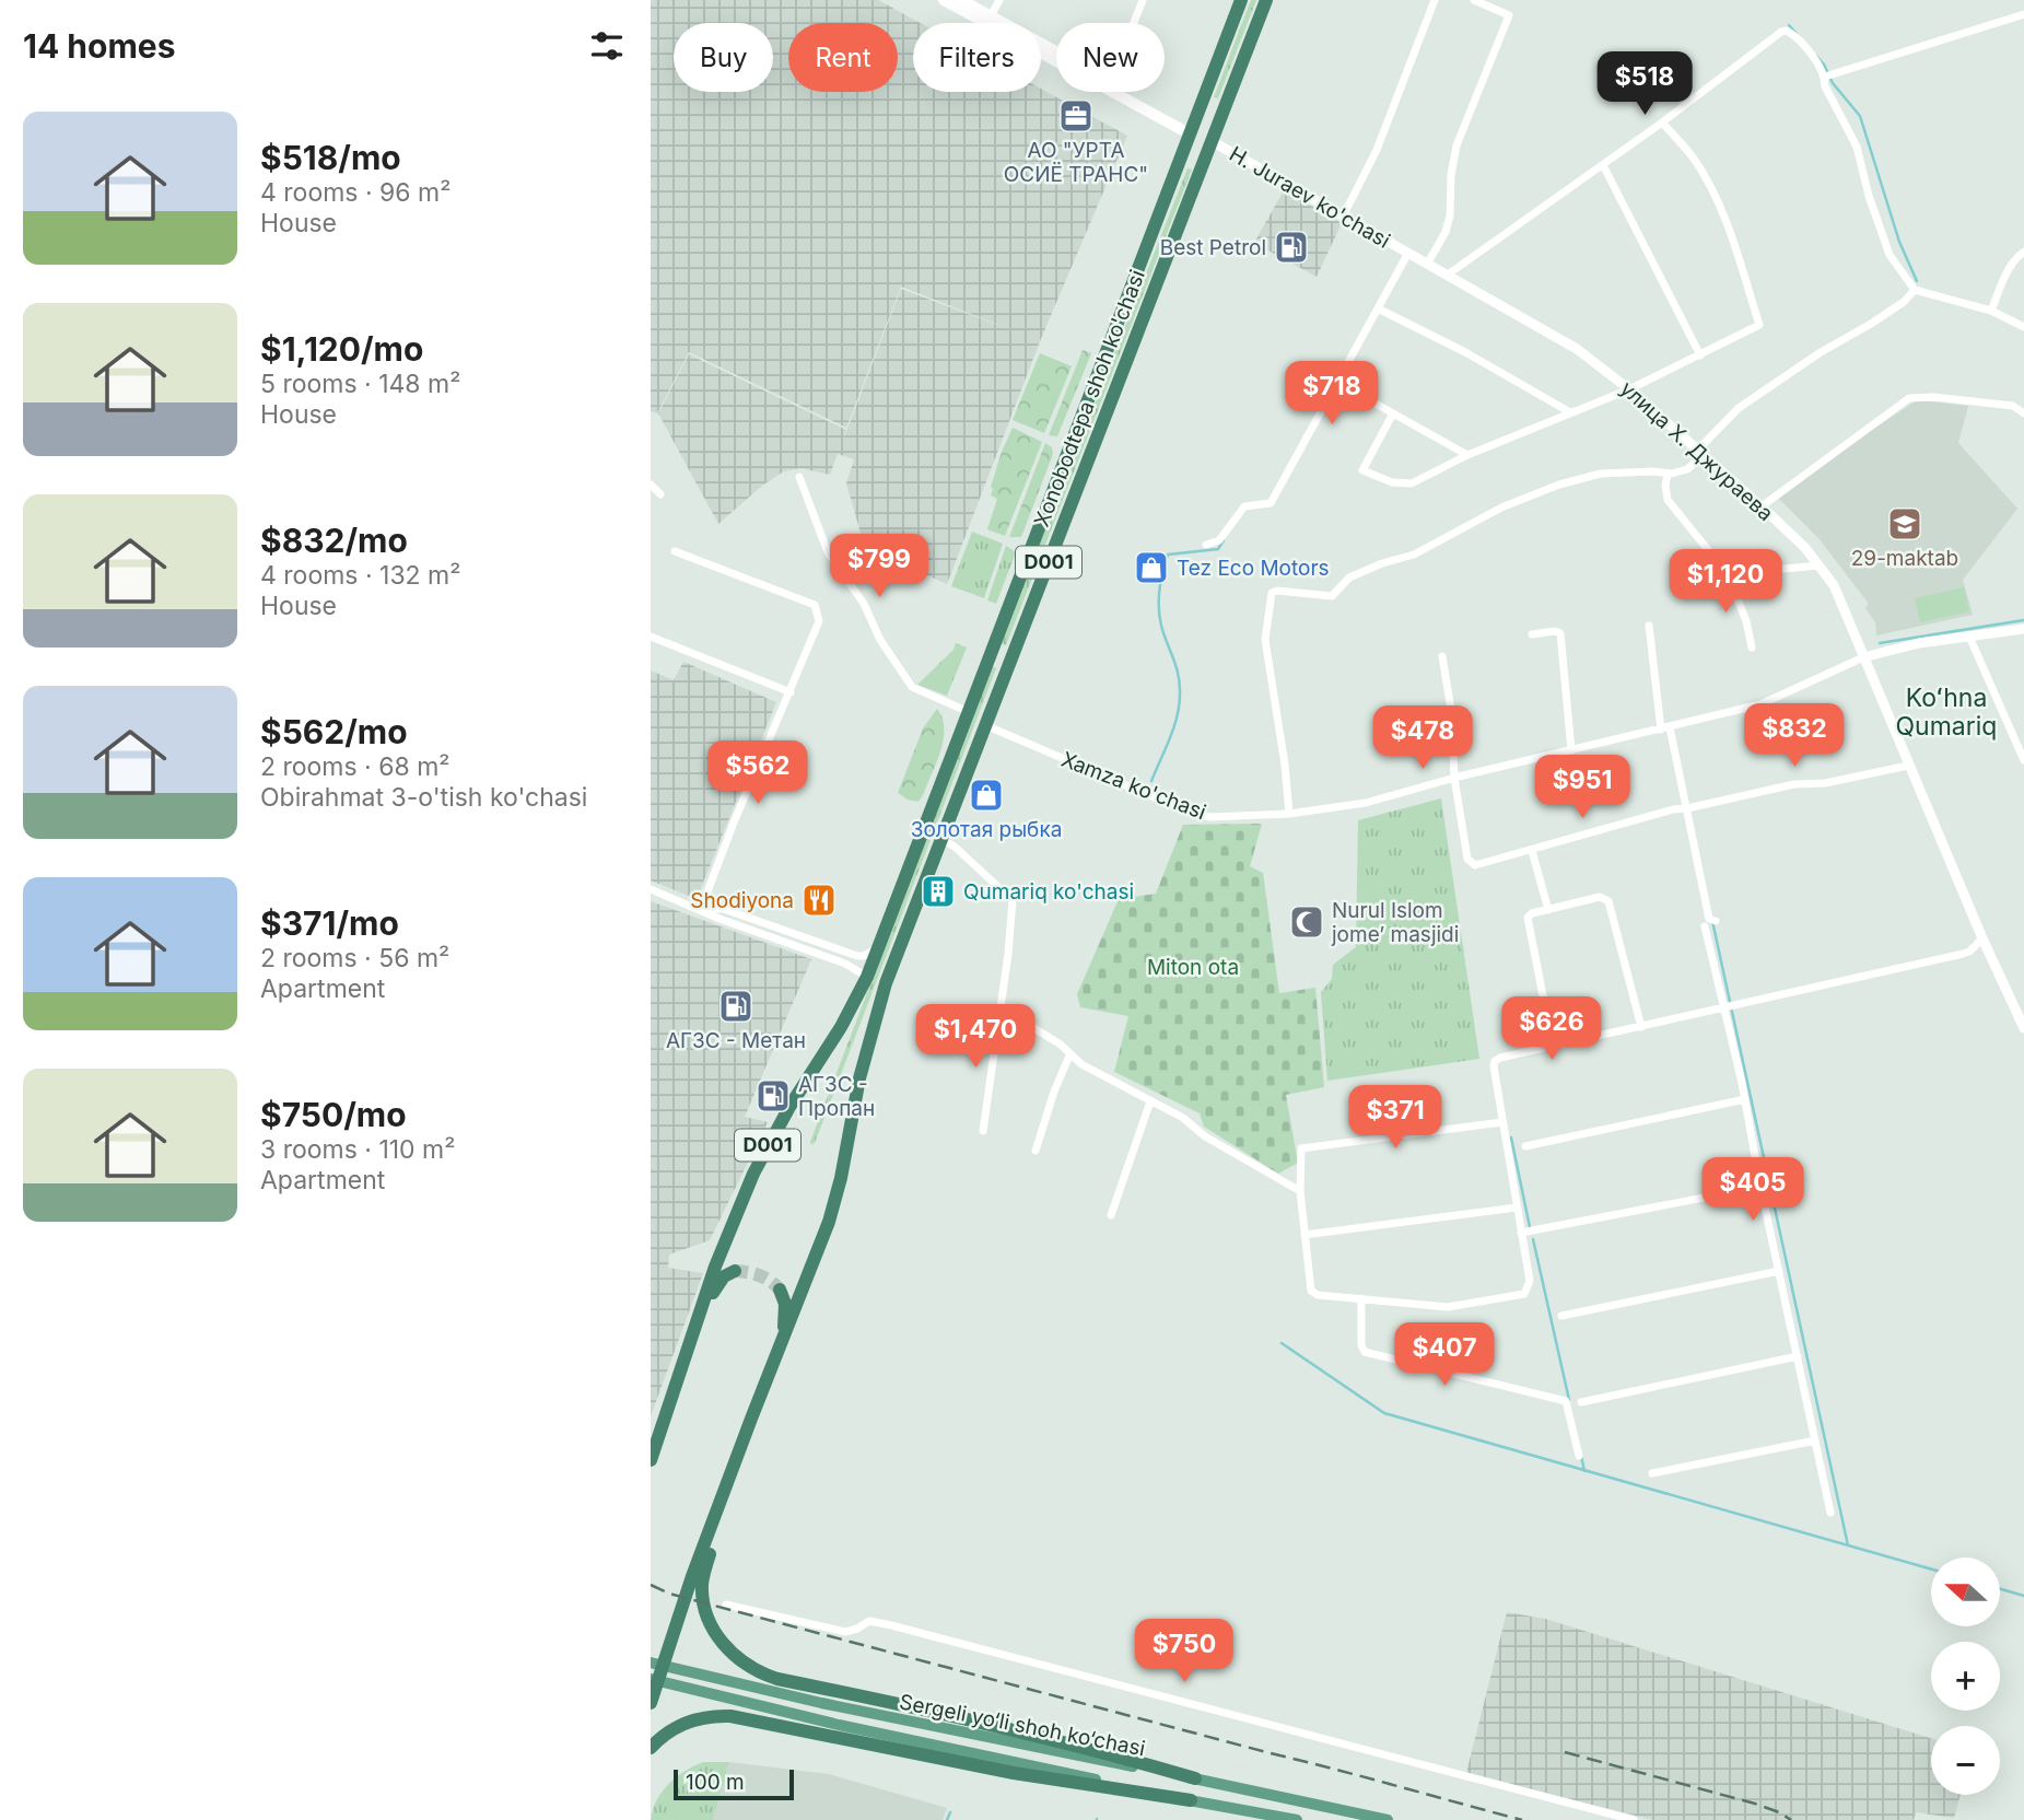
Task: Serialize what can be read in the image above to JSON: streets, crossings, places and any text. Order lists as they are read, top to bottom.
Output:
{
  "streets": {
    "highway": ["Xonobodtepa shoh ko'chasi", "D001"],
    "main road": ["Sergeli yo‘li shoh ko‘chasi"],
    "street": ["H. Juraev ko'chasi", "улица Х. Джураева", "Xamza ko'chasi"]
  },
  "crossings": [
    ["H. Juraev ko'chasi", "Xonobodtepa shoh ko'chasi"],
    ["H. Juraev ko'chasi", "улица Х. Джураева"],
    ["Xonobodtepa shoh ko'chasi", "D001"],
    ["Xonobodtepa shoh ko'chasi", "Xamza ko'chasi"],
    ["улица Х. Джураева", "Xamza ko'chasi"]
  ],
  "districts": ["Koʻhna Qumariq"],
  "parks": ["Miton ota"],
  "places": {
    "office": ["АО \"УРТА ОСИЁ ТРАНС\""],
    "fuel station": ["Best Petrol", "АГЗС - Метан", "АГЗС - Пропан"],
    "school or university": ["29-maktab"],
    "shop": ["Tez Eco Motors", "Золотая рыбка"],
    "building": ["Qumariq ko'chasi"],
    "restaurant": ["Shodiyona"],
    "mosque": ["Nurul Islom jome’ masjidi"]
  },
  "scale_bar": "100 m",
  "north": "left",
  "page": {
    "heading": "14 homes",
    "chip": [
      "Buy",
      "Rent",
      "Filters",
      "New"
    ],
    "price": [
      "$518",
      "$718",
      "$799",
      "$1,120",
      "$832",
      "$478",
      "$562",
      "$951",
      "$626",
      "$1,470",
      "$371",
      "$405",
      "$407",
      "$750"
    ],
    "list": [
      {
        "name": "$518/mo",
        "note": "4 rooms · 96 m² · House"
      },
      {
        "name": "$1,120/mo",
        "note": "5 rooms · 148 m² · House"
      },
      {
        "name": "$832/mo",
        "note": "4 rooms · 132 m² · House"
      },
      {
        "name": "$562/mo",
        "note": "2 rooms · 68 m² · Obirahmat 3-o'tish ko'chasi"
      },
      {
        "name": "$371/mo",
        "note": "2 rooms · 56 m² · Apartment"
      },
      {
        "name": "$750/mo",
        "note": "3 rooms · 110 m² · Apartment"
      }
    ],
    "map_buttons": ["+", "−"],
    "scale": "100 m"
  }
}
